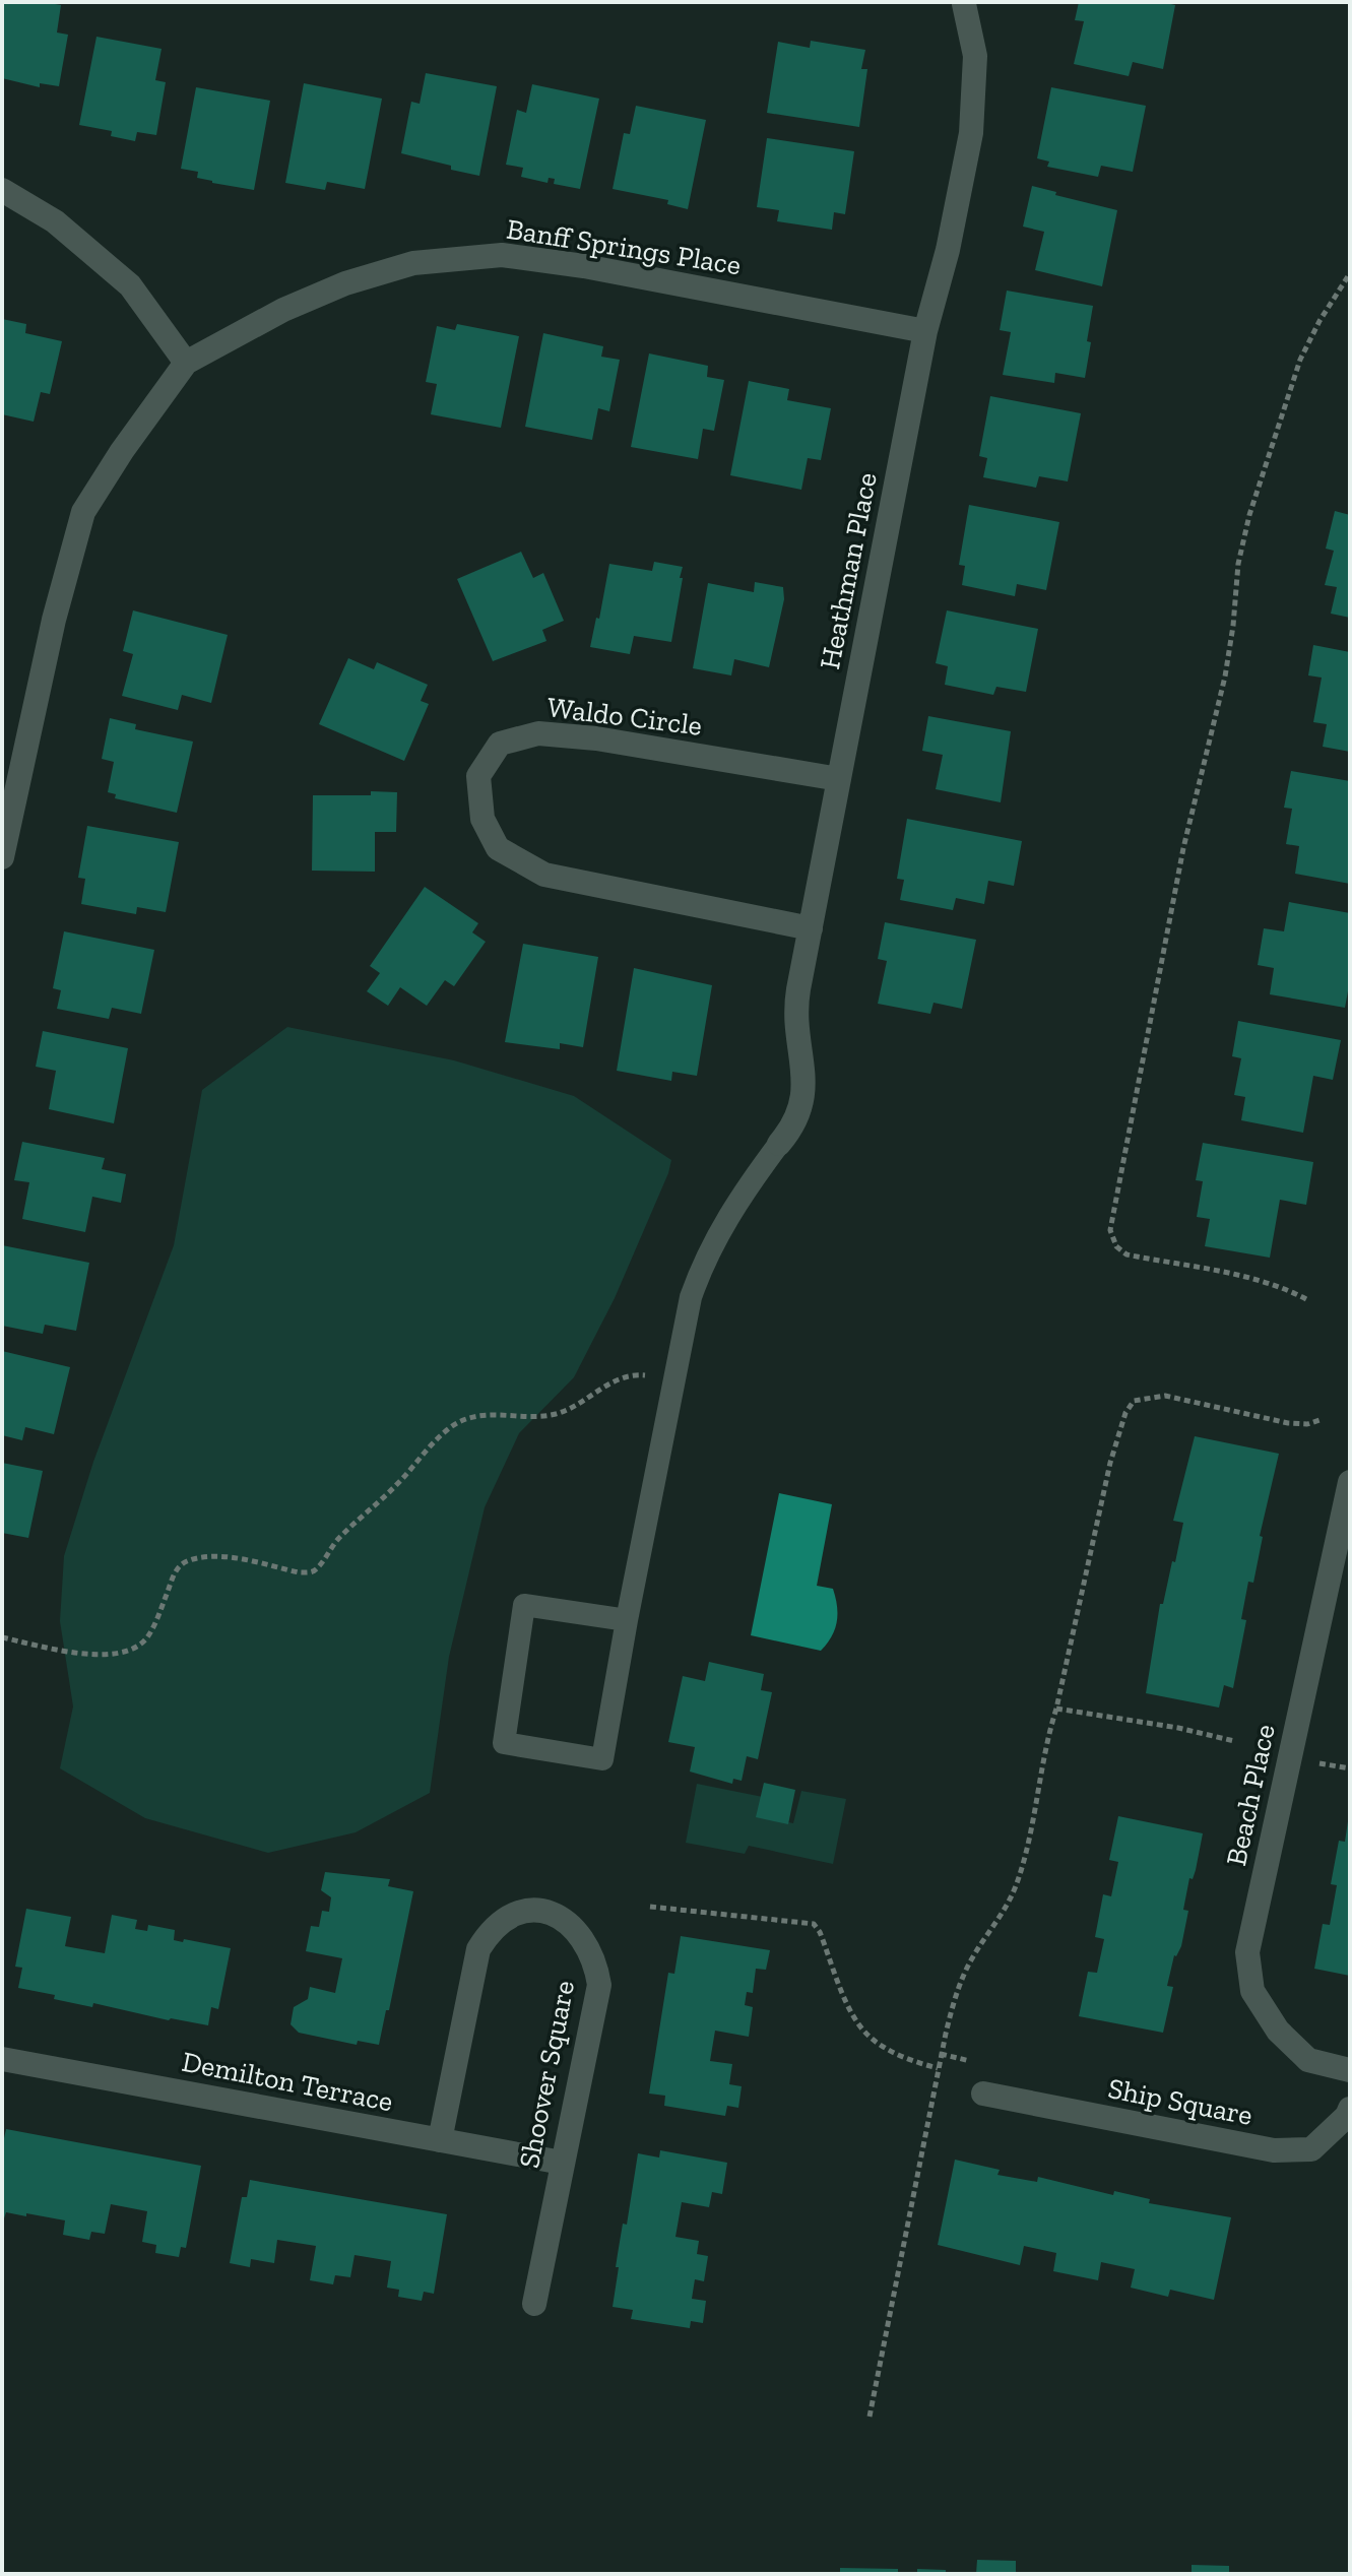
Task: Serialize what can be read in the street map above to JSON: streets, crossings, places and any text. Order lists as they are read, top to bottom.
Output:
{
  "streets": {
    "street": [
      "Banff Springs Place",
      "Heathman Place",
      "Waldo Circle",
      "Beach Place",
      "Shoover Square",
      "Demilton Terrace",
      "Ship Square"
    ]
  },
  "crossings": [
    ["Banff Springs Place", "Heathman Place"],
    ["Heathman Place", "Waldo Circle"],
    ["Shoover Square", "Demilton Terrace"]
  ]
}
